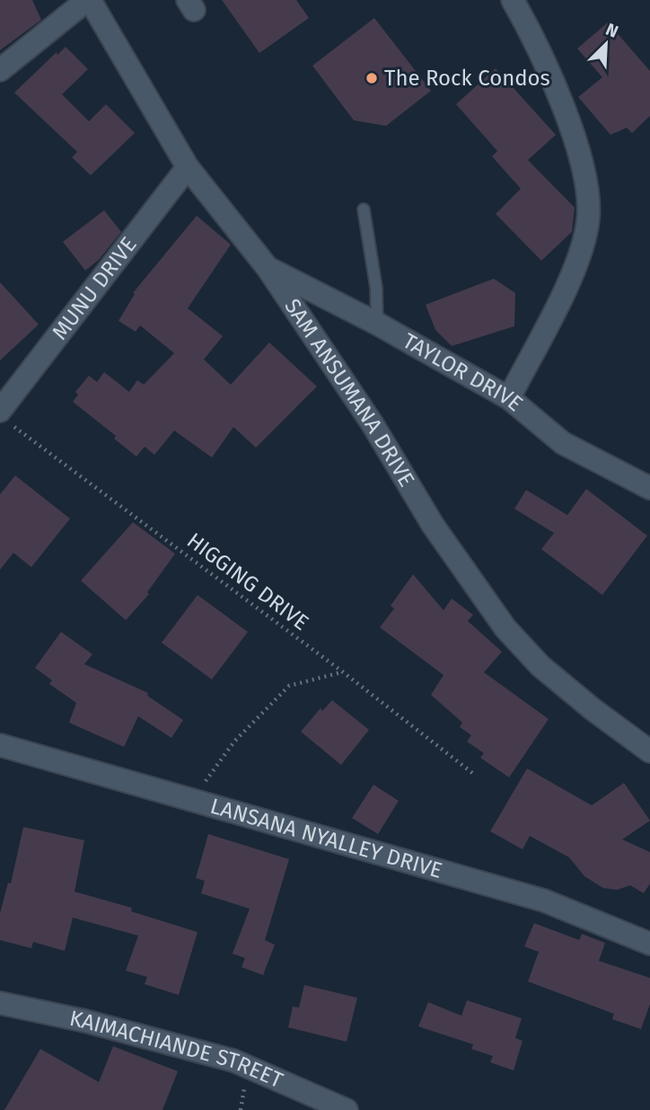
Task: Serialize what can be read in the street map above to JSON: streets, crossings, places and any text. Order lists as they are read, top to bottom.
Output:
{
  "streets": {
    "street": [
      "MUNU DRIVE",
      "TAYLOR DRIVE",
      "SAM ANSUMANA DRIVE",
      "LANSANA NYALLEY DRIVE",
      "KAIMACHIANDE STREET"
    ],
    "path": ["HIGGING DRIVE"]
  },
  "crossings": [
    ["MUNU DRIVE", "SAM ANSUMANA DRIVE"],
    ["MUNU DRIVE", "HIGGING DRIVE"],
    ["TAYLOR DRIVE", "SAM ANSUMANA DRIVE"]
  ],
  "places": ["The Rock Condos"],
  "north": "top right"
}
